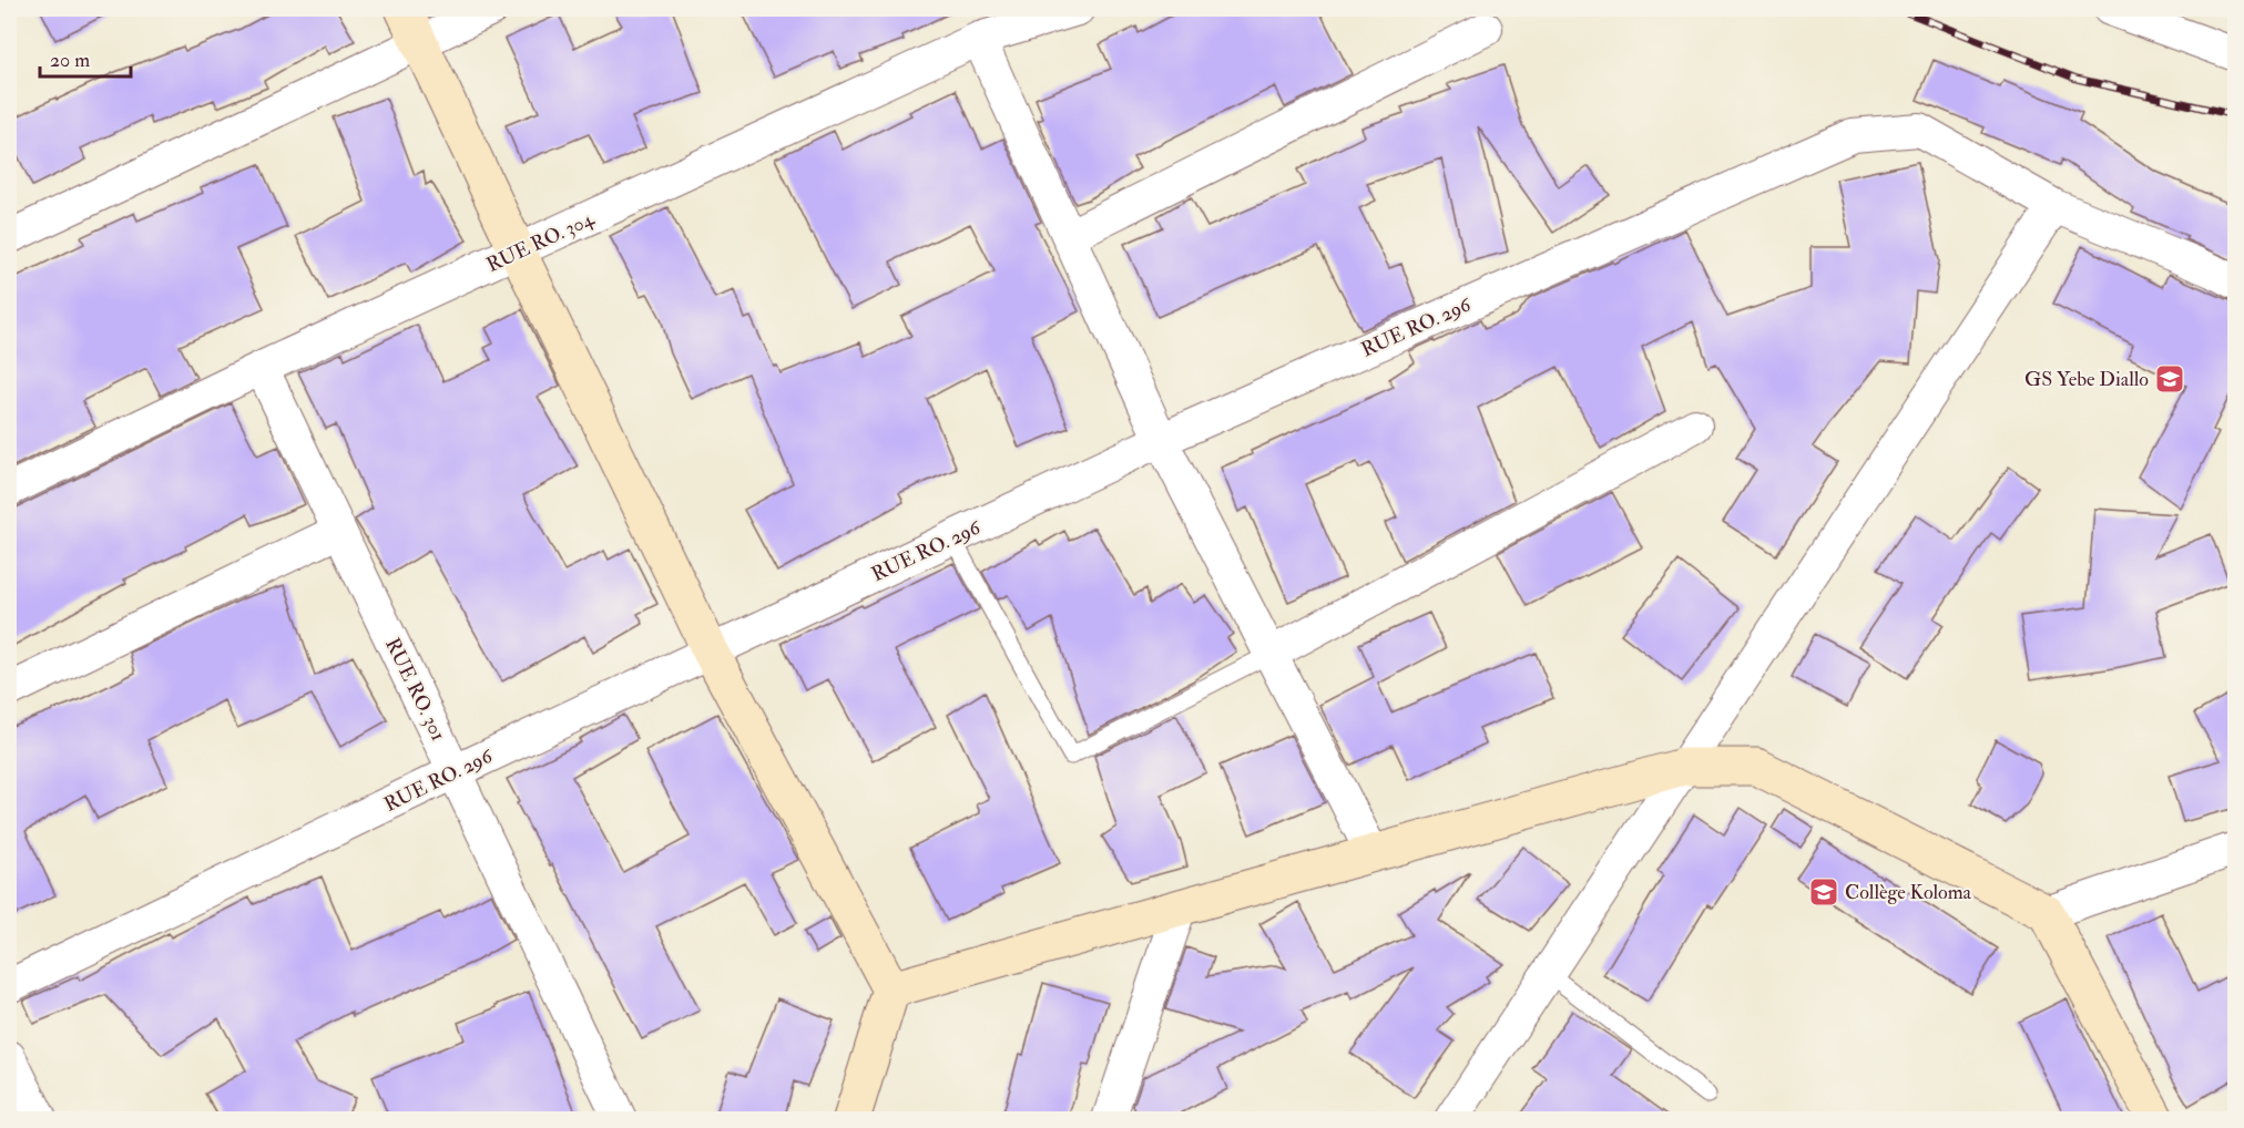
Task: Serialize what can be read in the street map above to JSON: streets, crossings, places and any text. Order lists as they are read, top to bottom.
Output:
{
  "streets": {
    "street": ["RUE RO. 304", "RUE RO. 296", "RUE RO. 301"]
  },
  "crossings": [
    ["RUE RO. 304", "RUE RO. 301"],
    ["RUE RO. 296", "RUE RO. 301"]
  ],
  "places": {
    "school or university": ["GS Yebe Diallo", "Collège Koloma"]
  },
  "scale_bar": "20 m"
}
